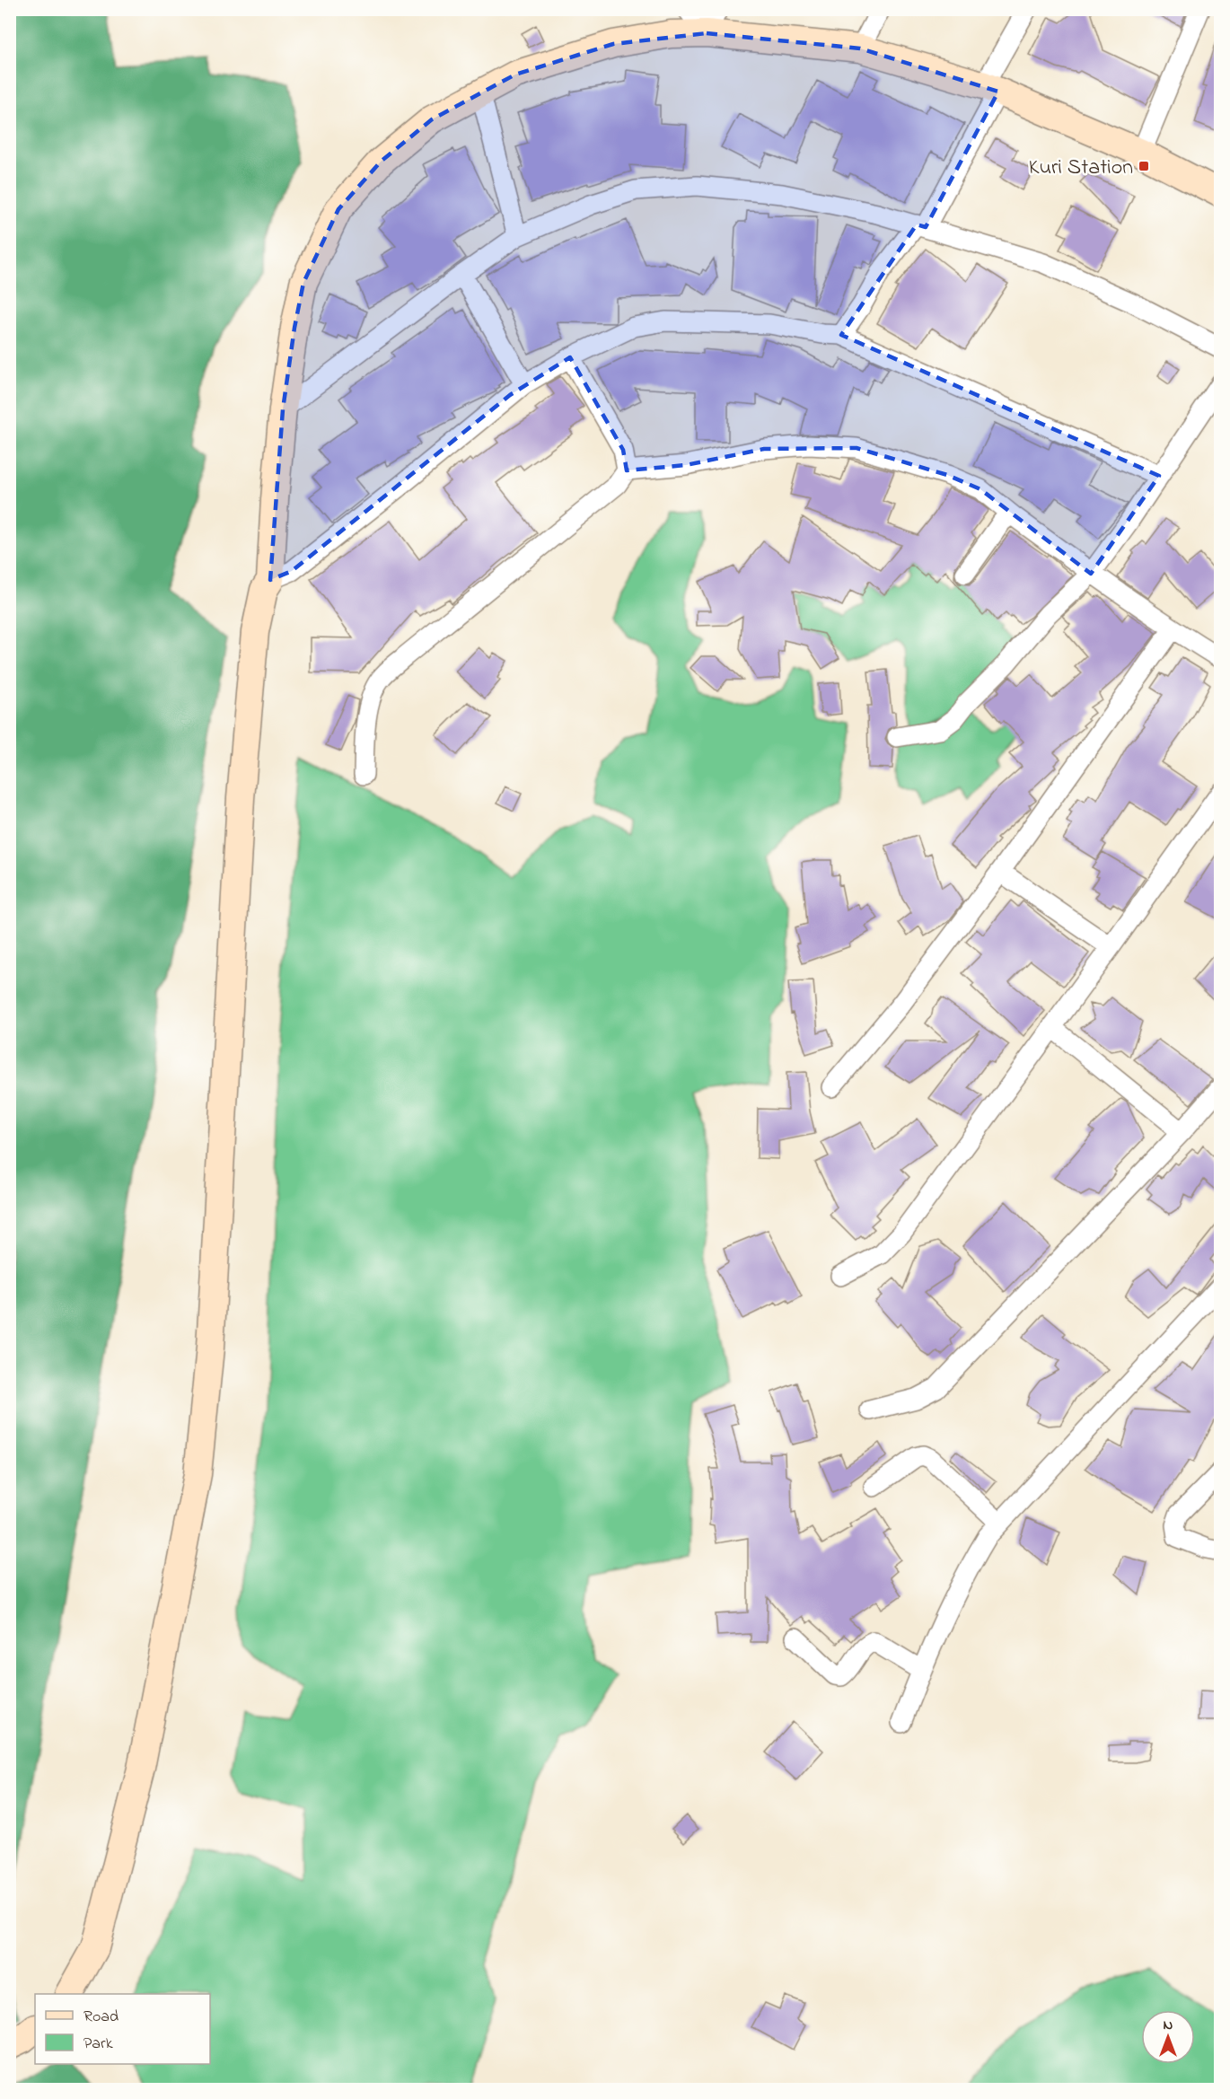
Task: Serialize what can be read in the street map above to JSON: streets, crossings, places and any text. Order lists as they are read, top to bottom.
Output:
{
  "places": {
    "transit": ["Kuri Station"]
  },
  "legend": ["Road", "Park"],
  "north": "top"
}
